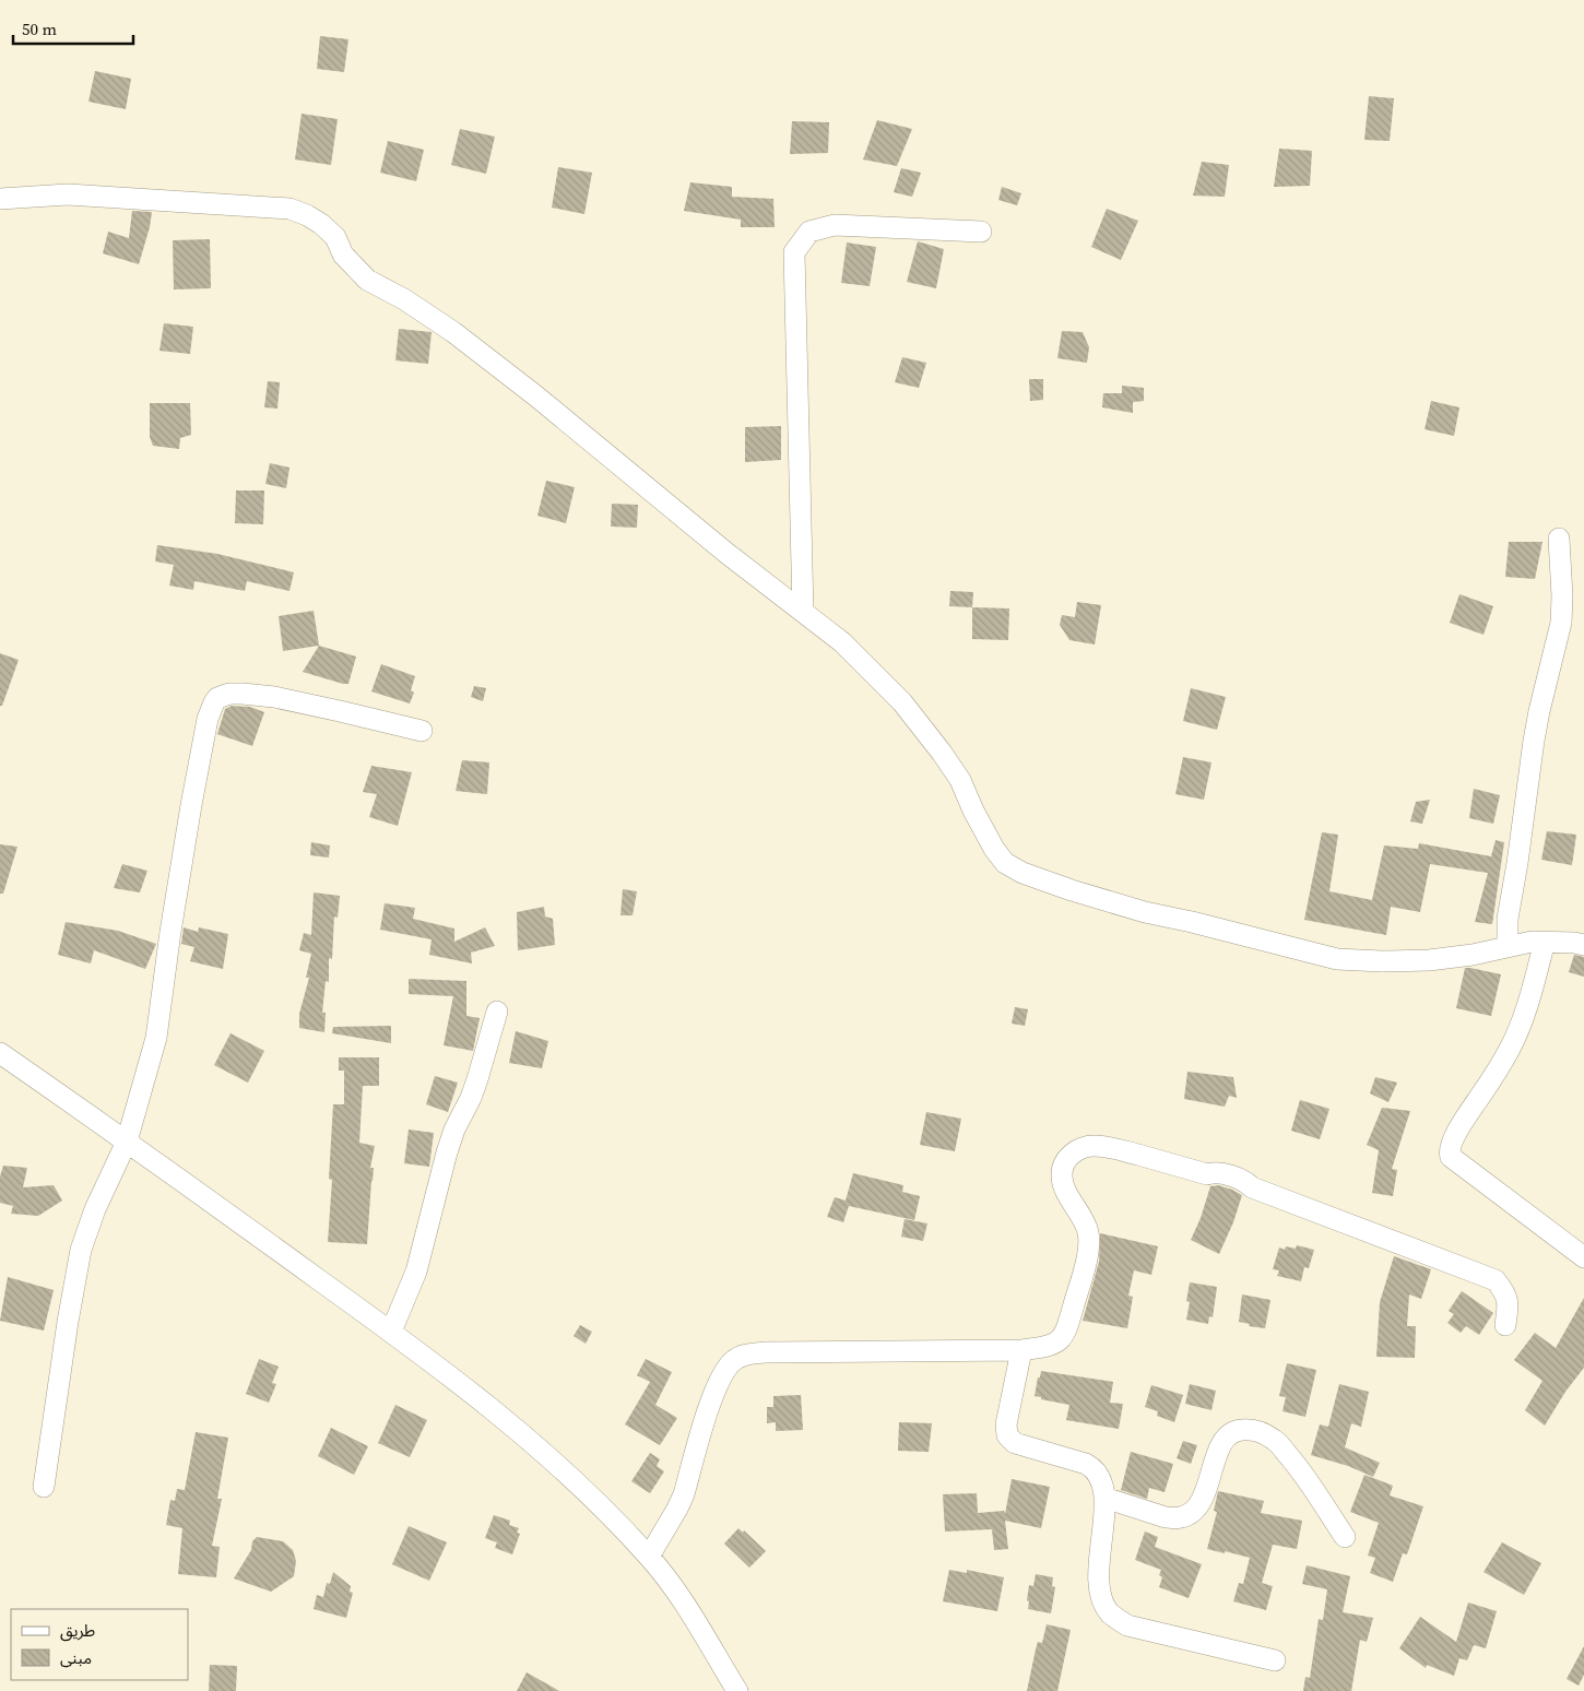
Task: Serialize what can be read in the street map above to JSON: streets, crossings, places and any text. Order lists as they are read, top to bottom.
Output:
{
  "legend": ["طريق", "مبنى"],
  "scale_bar": "50 m"
}
